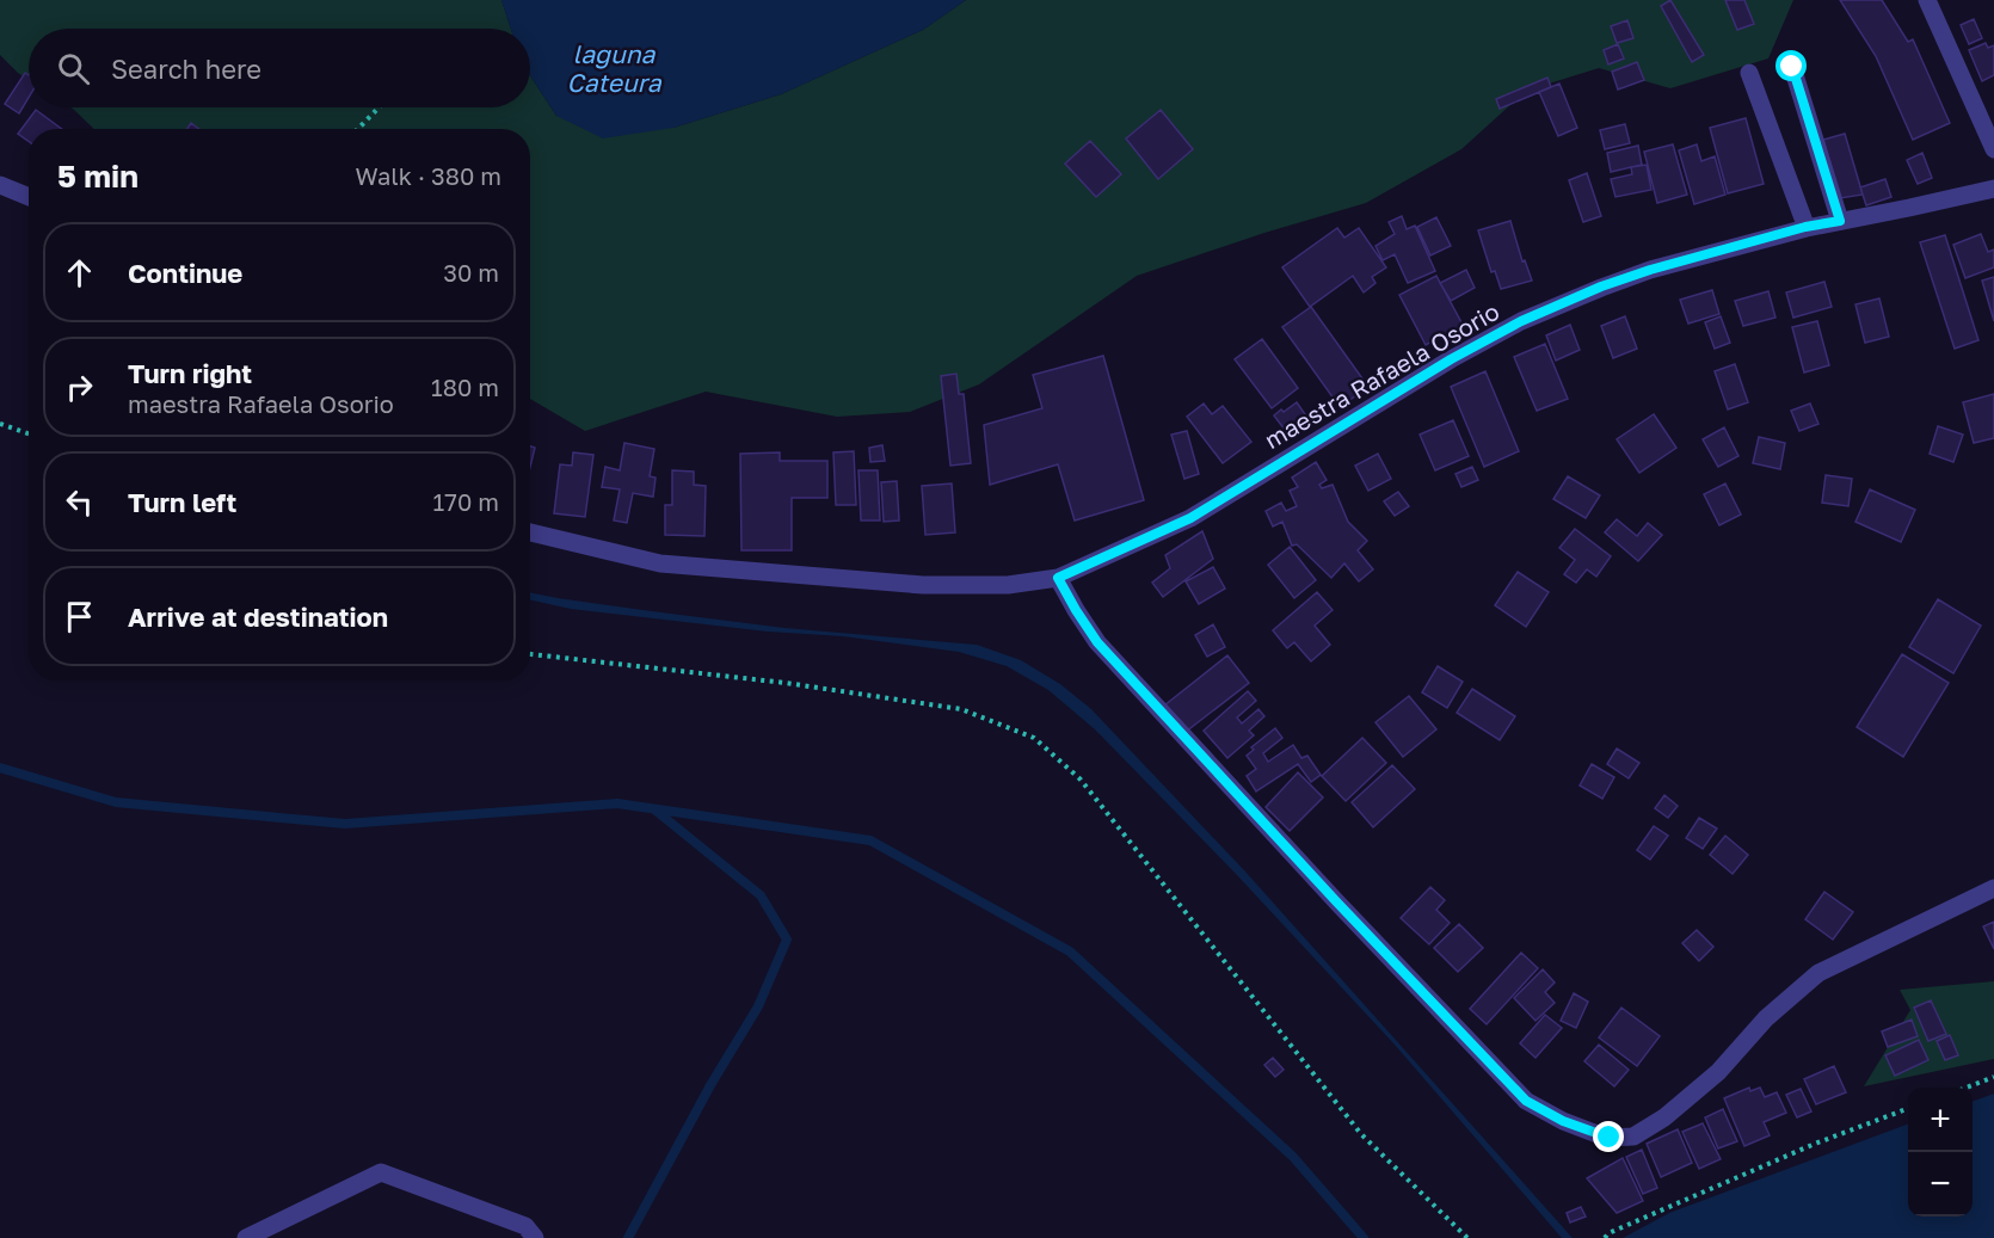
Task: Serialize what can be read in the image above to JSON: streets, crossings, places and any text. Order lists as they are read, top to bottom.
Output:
{
  "streets": {
    "street": ["maestra Rafaela Osorio"]
  },
  "water": ["laguna Cateura"],
  "page": {
    "search": "Search here",
    "heading": ["5 min", "Walk · 380 m"],
    "list": [
      ["Continue", "30 m"],
      ["Turn right", "maestra Rafaela Osorio", "180 m"],
      ["Turn left", "170 m"],
      "Arrive at destination"
    ],
    "map_buttons": ["+", "−"]
  }
}
